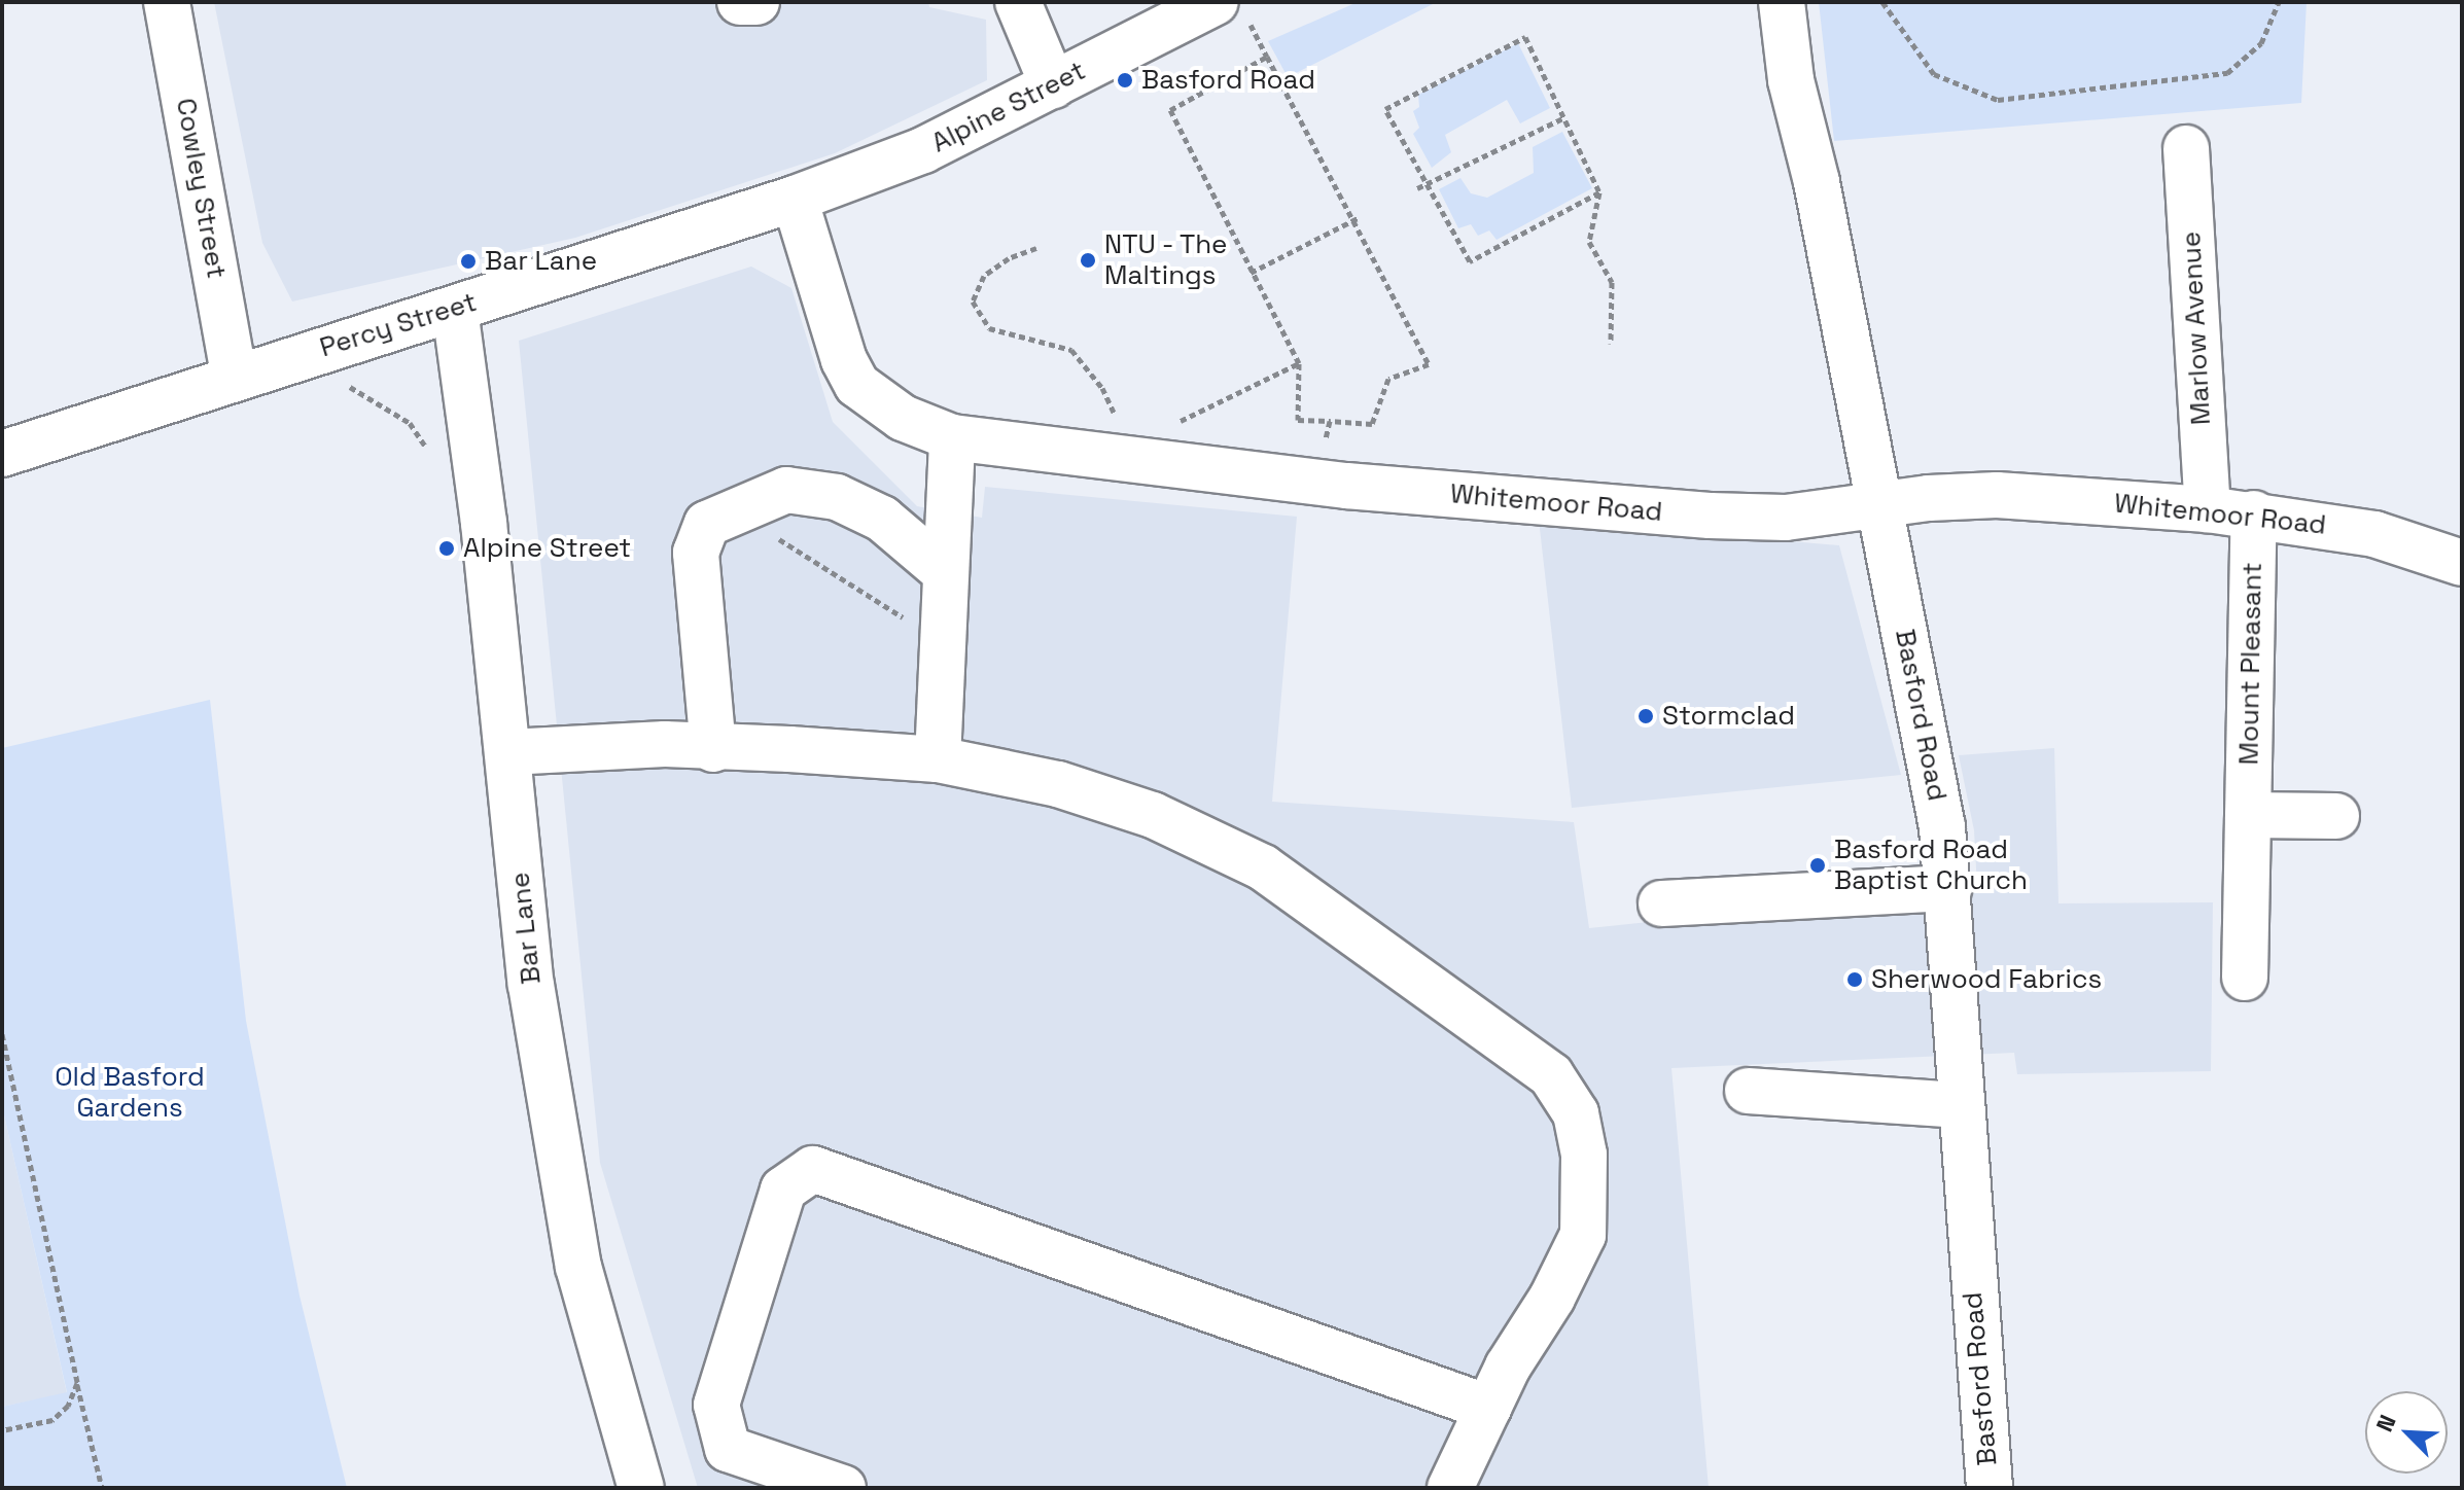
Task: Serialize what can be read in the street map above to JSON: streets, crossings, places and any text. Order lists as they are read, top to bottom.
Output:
{
  "streets": {
    "street": [
      "Alpine Street",
      "Cowley Street",
      "Percy Street",
      "Marlow Avenue",
      "Whitemoor Road",
      "Mount Pleasant",
      "Basford Road",
      "Bar Lane"
    ]
  },
  "crossings": [
    ["Alpine Street", "Percy Street"],
    ["Alpine Street", "Whitemoor Road"],
    ["Cowley Street", "Percy Street"],
    ["Percy Street", "Whitemoor Road"],
    ["Percy Street", "Bar Lane"],
    ["Marlow Avenue", "Whitemoor Road"],
    ["Whitemoor Road", "Mount Pleasant"],
    ["Whitemoor Road", "Basford Road"]
  ],
  "parks": ["Old Basford Gardens"],
  "places": [
    "Basford Road",
    "NTU - The Maltings",
    "Bar Lane",
    "Alpine Street",
    "Stormclad",
    "Basford Road Baptist Church",
    "Sherwood Fabrics"
  ],
  "north": "top left"
}
